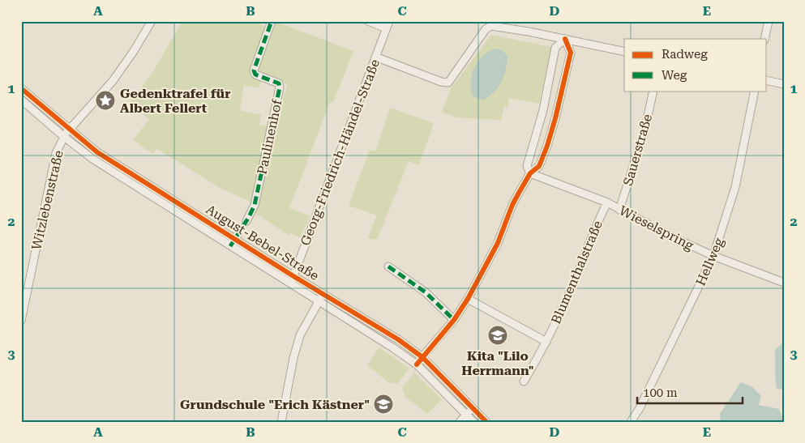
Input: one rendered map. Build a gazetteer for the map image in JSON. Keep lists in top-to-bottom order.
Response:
{
  "streets": {
    "street": [
      "Paulinenhof",
      "Sauerstraße",
      "Georg-Friedrich-Händel-Straße",
      "Witzlebenstraße",
      "Wieselspring",
      "August-Bebel-Straße",
      "Hellweg",
      "Blumenthalstraße"
    ]
  },
  "crossings": [
    ["Sauerstraße", "Wieselspring"],
    ["Georg-Friedrich-Händel-Straße", "August-Bebel-Straße"],
    ["Witzlebenstraße", "August-Bebel-Straße"],
    ["Wieselspring", "Hellweg"],
    ["Wieselspring", "Blumenthalstraße"]
  ],
  "places": {
    "place": ["Gedenktrafel für Albert Fellert"],
    "school or university": ["Kita \"Lilo Herrmann\"", "Grundschule \"Erich Kästner\""]
  },
  "legend": ["Radweg", "Weg"],
  "scale_bar": "100 m",
  "grid": {
    "columns": [
      "A",
      "B",
      "C",
      "D",
      "E"
    ],
    "rows": ["1", "2", "3"]
  }
}
